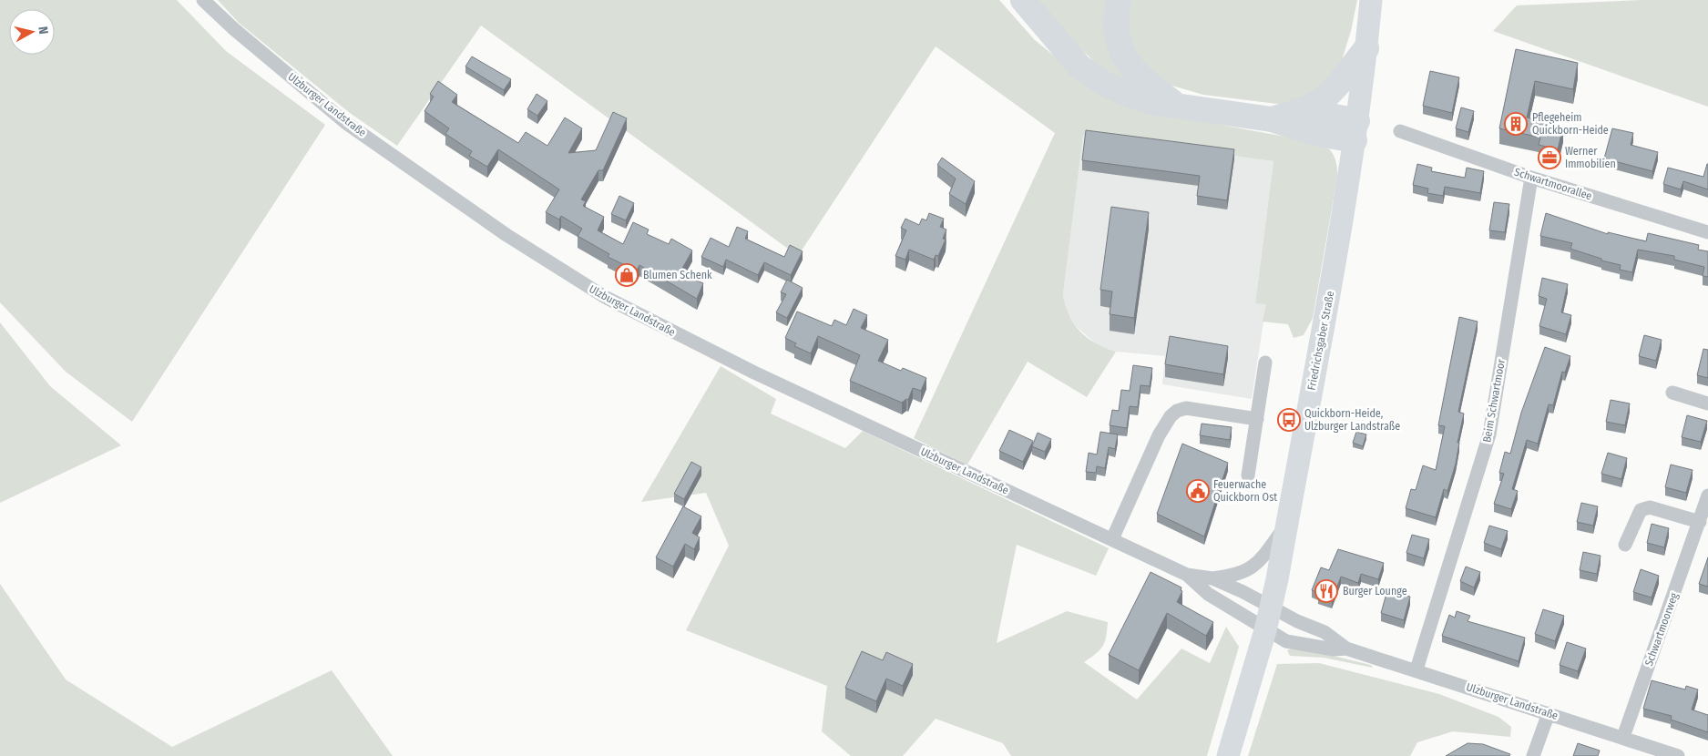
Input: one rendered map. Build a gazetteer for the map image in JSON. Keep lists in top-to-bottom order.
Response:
{
  "streets": {
    "main road": ["Friedrichsgaber Straße"],
    "street": [
      "Ulzburger Landstraße",
      "Schwartmoorallee",
      "Beim Schwartmoor",
      "Schwartmoorweg"
    ]
  },
  "crossings": [
    ["Ulzburger Landstraße", "Friedrichsgaber Straße"],
    ["Ulzburger Landstraße", "Beim Schwartmoor"],
    ["Ulzburger Landstraße", "Schwartmoorweg"],
    ["Schwartmoorallee", "Beim Schwartmoor"]
  ],
  "places": {
    "building": ["Pflegeheim Quickborn-Heide"],
    "office": ["Werner Immobilien"],
    "shop": ["Blumen Schenk"],
    "bus stop": ["Quickborn-Heide, Ulzburger Landstraße"],
    "public building": ["Feuerwache Quickborn Ost"],
    "restaurant": ["Burger Lounge"]
  },
  "north": "right"
}
